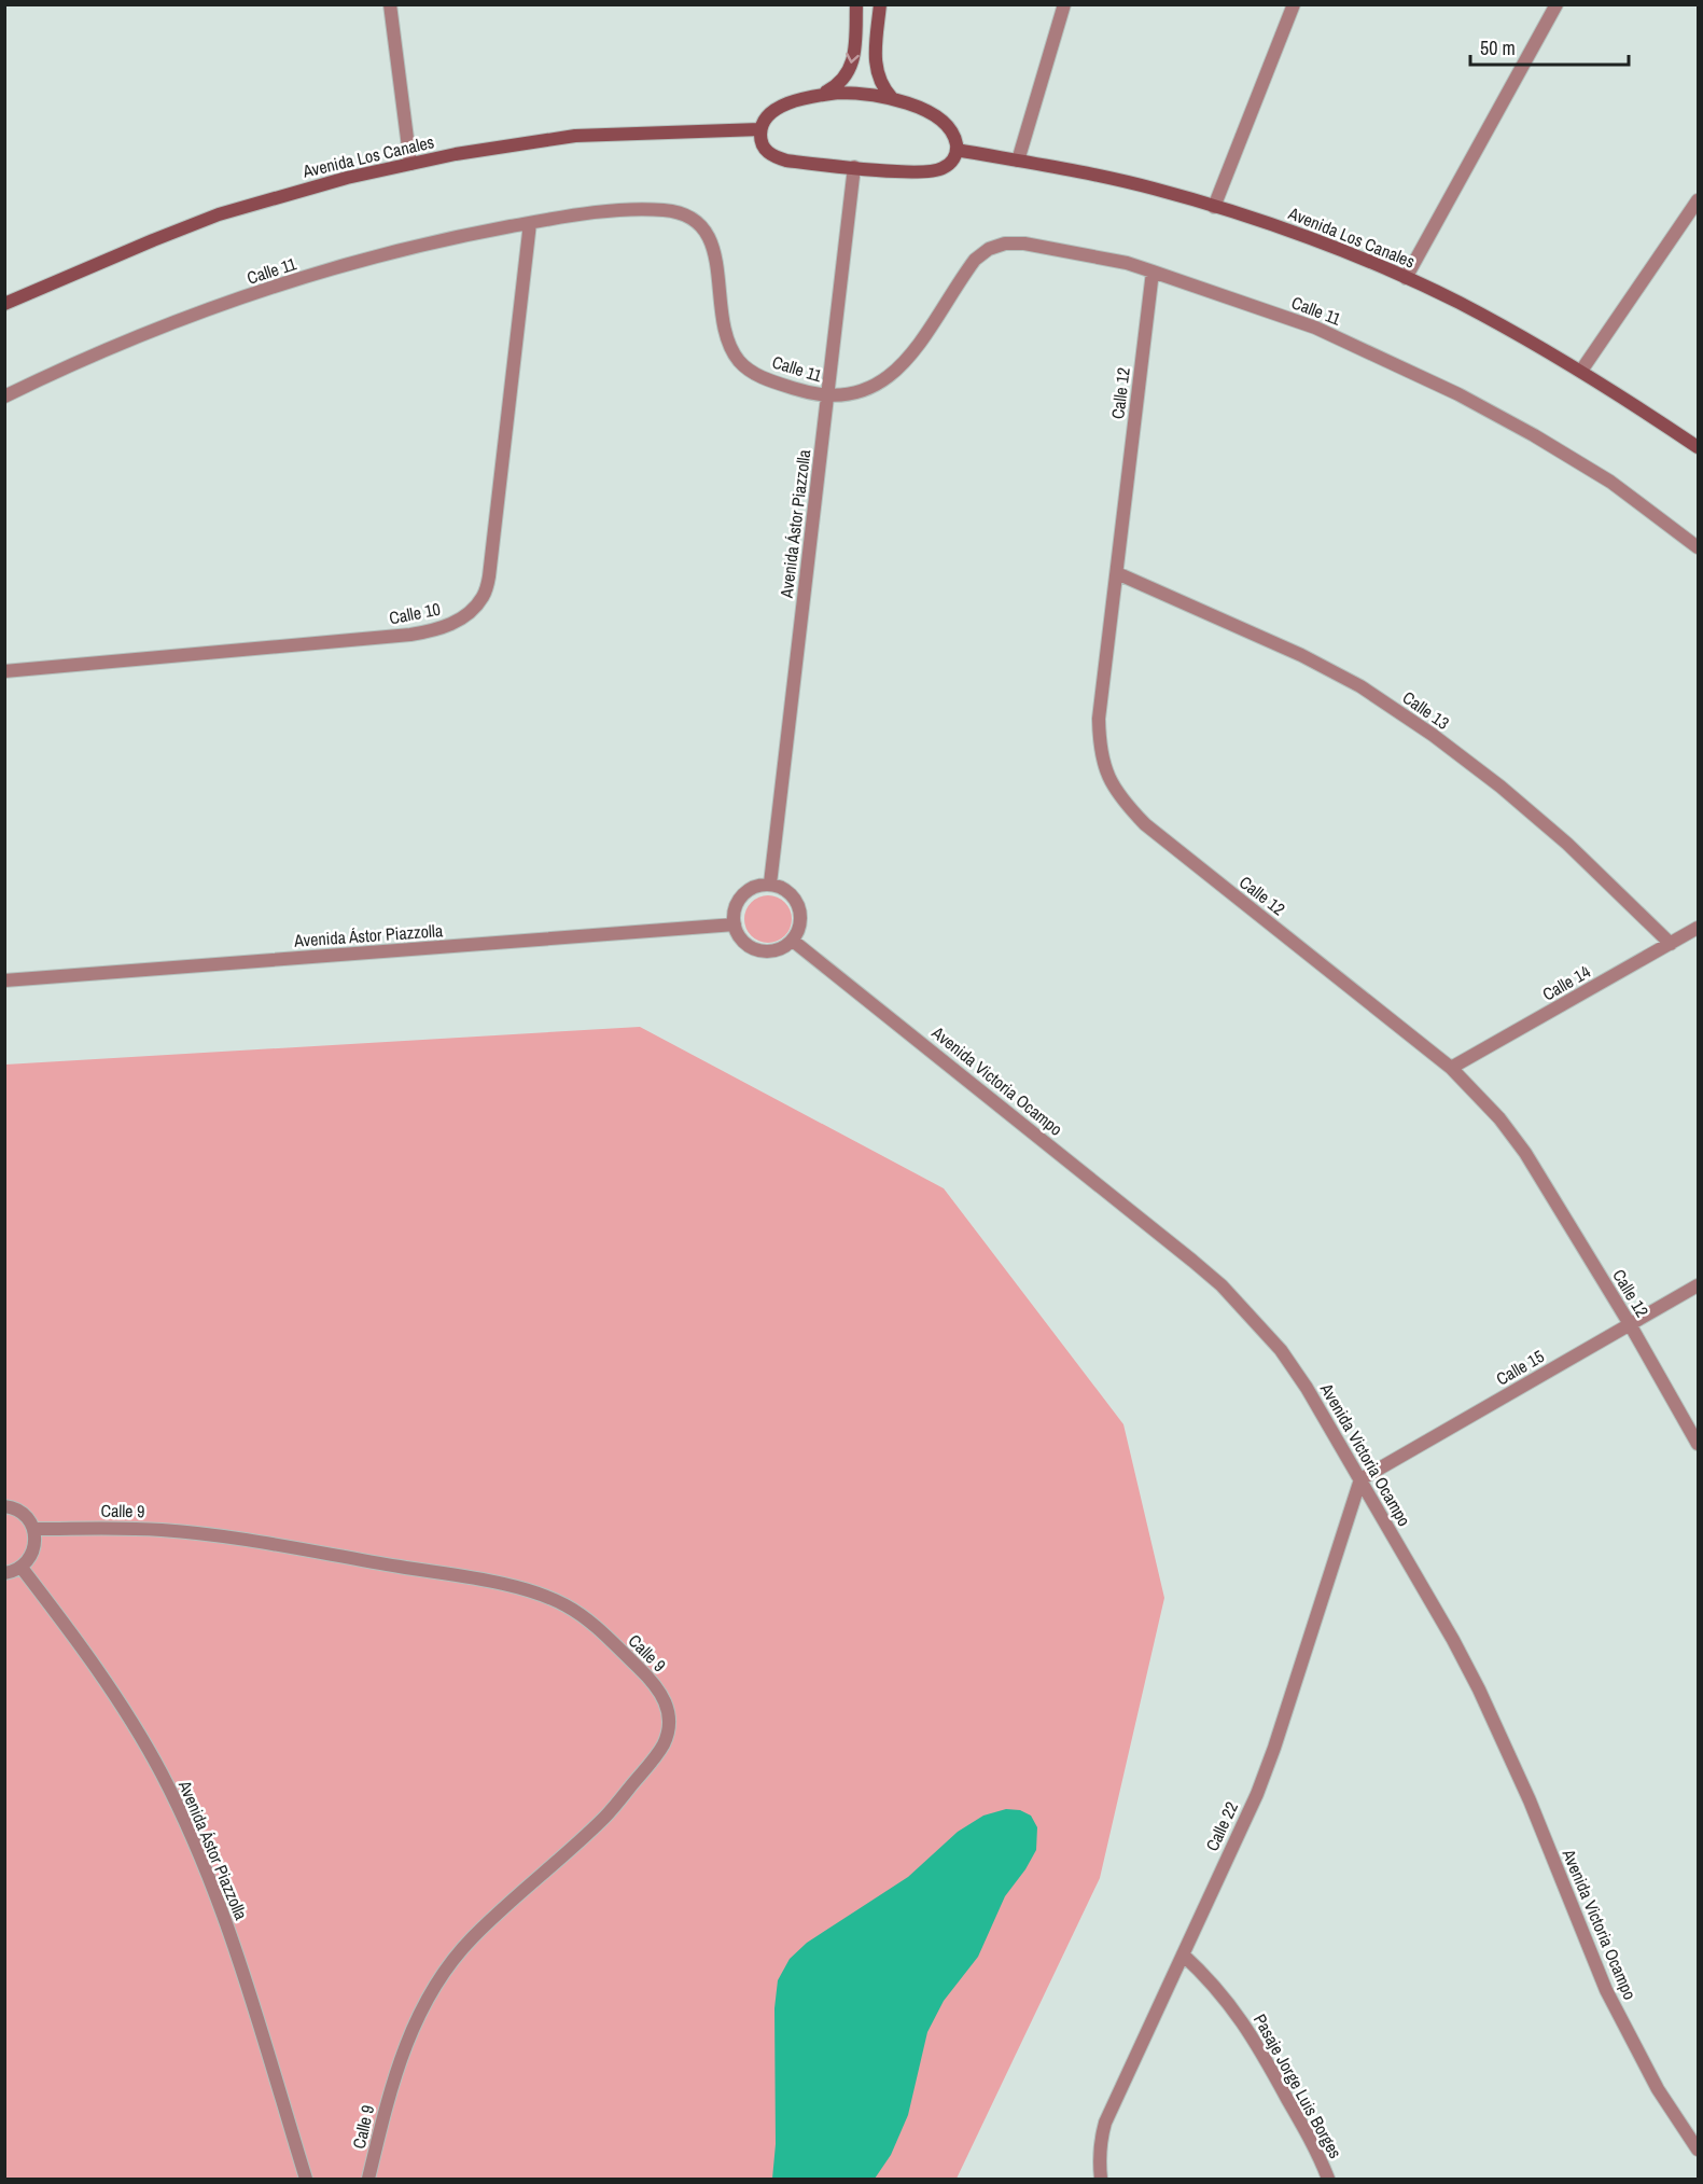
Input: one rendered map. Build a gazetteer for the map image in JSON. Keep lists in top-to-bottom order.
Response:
{
  "streets": {
    "main road": ["Avenida Los Canales"],
    "street": [
      "Calle 11",
      "Calle 12",
      "Avenida Ástor Piazzolla",
      "Calle 10",
      "Calle 13",
      "Calle 14",
      "Avenida Victoria Ocampo",
      "Calle 15",
      "Calle 9",
      "Calle 22",
      "Pasaje Jorge Luis Borges"
    ]
  },
  "crossings": [
    ["Calle 11", "Calle 12"],
    ["Calle 11", "Avenida Ástor Piazzolla"],
    ["Calle 11", "Calle 10"],
    ["Calle 12", "Calle 13"],
    ["Calle 12", "Calle 14"],
    ["Calle 12", "Calle 15"],
    ["Avenida Ástor Piazzolla", "Avenida Victoria Ocampo"],
    ["Calle 13", "Calle 14"],
    ["Avenida Victoria Ocampo", "Calle 15"],
    ["Avenida Victoria Ocampo", "Calle 22"],
    ["Calle 15", "Calle 22"],
    ["Calle 22", "Pasaje Jorge Luis Borges"]
  ],
  "scale_bar": "50 m"
}
